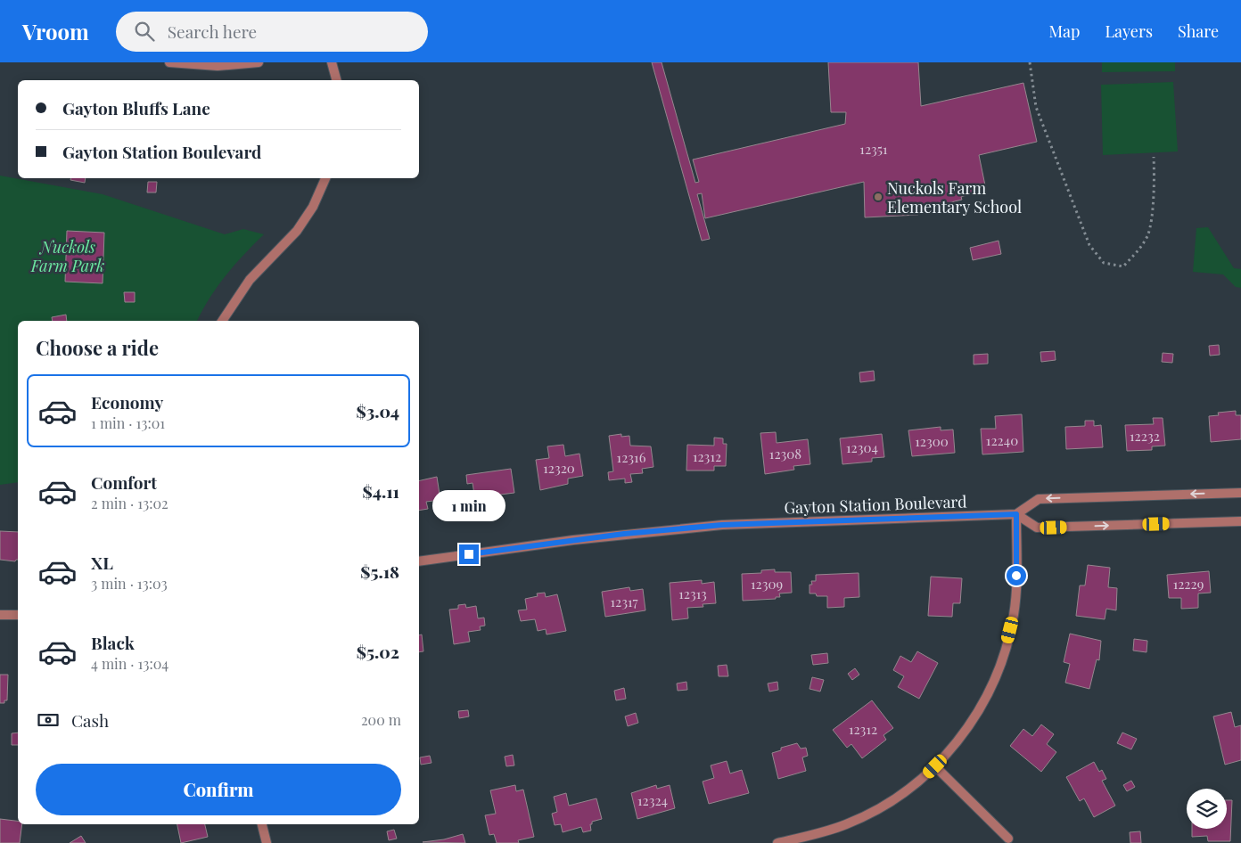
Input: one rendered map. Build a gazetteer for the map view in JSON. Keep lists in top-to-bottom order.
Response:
{
  "streets": {
    "street": ["Gayton Station Boulevard"]
  },
  "parks": ["Nuckols Farm Park"],
  "places": ["Nuckols Farm Elementary School"],
  "house_numbers": [
    "12351",
    "12232",
    "12240",
    "12300",
    "12304",
    "12308",
    "12312",
    "12316",
    "12320",
    "12309",
    "12229",
    "12313",
    "12317",
    "12312",
    "12324"
  ],
  "page": {
    "header": "Vroom",
    "search": "Search here",
    "nav": ["Map", "Layers", "Share"],
    "banner": ["Gayton Bluffs Lane", "Gayton Station Boulevard"],
    "heading": "Choose a ride",
    "list": [
      {
        "name": "Economy",
        "note": "1 min · 13:01",
        "value": "$3.04"
      },
      {
        "name": "Comfort",
        "note": "2 min · 13:02",
        "value": "$4.11"
      },
      {
        "name": "XL",
        "note": "3 min · 13:03",
        "value": "$5.18"
      },
      {
        "name": "Black",
        "note": "4 min · 13:04",
        "value": "$5.02"
      }
    ],
    "bubble": "1 min",
    "pay": ["Cash", "200 m"],
    "buttons": "Confirm"
  }
}
